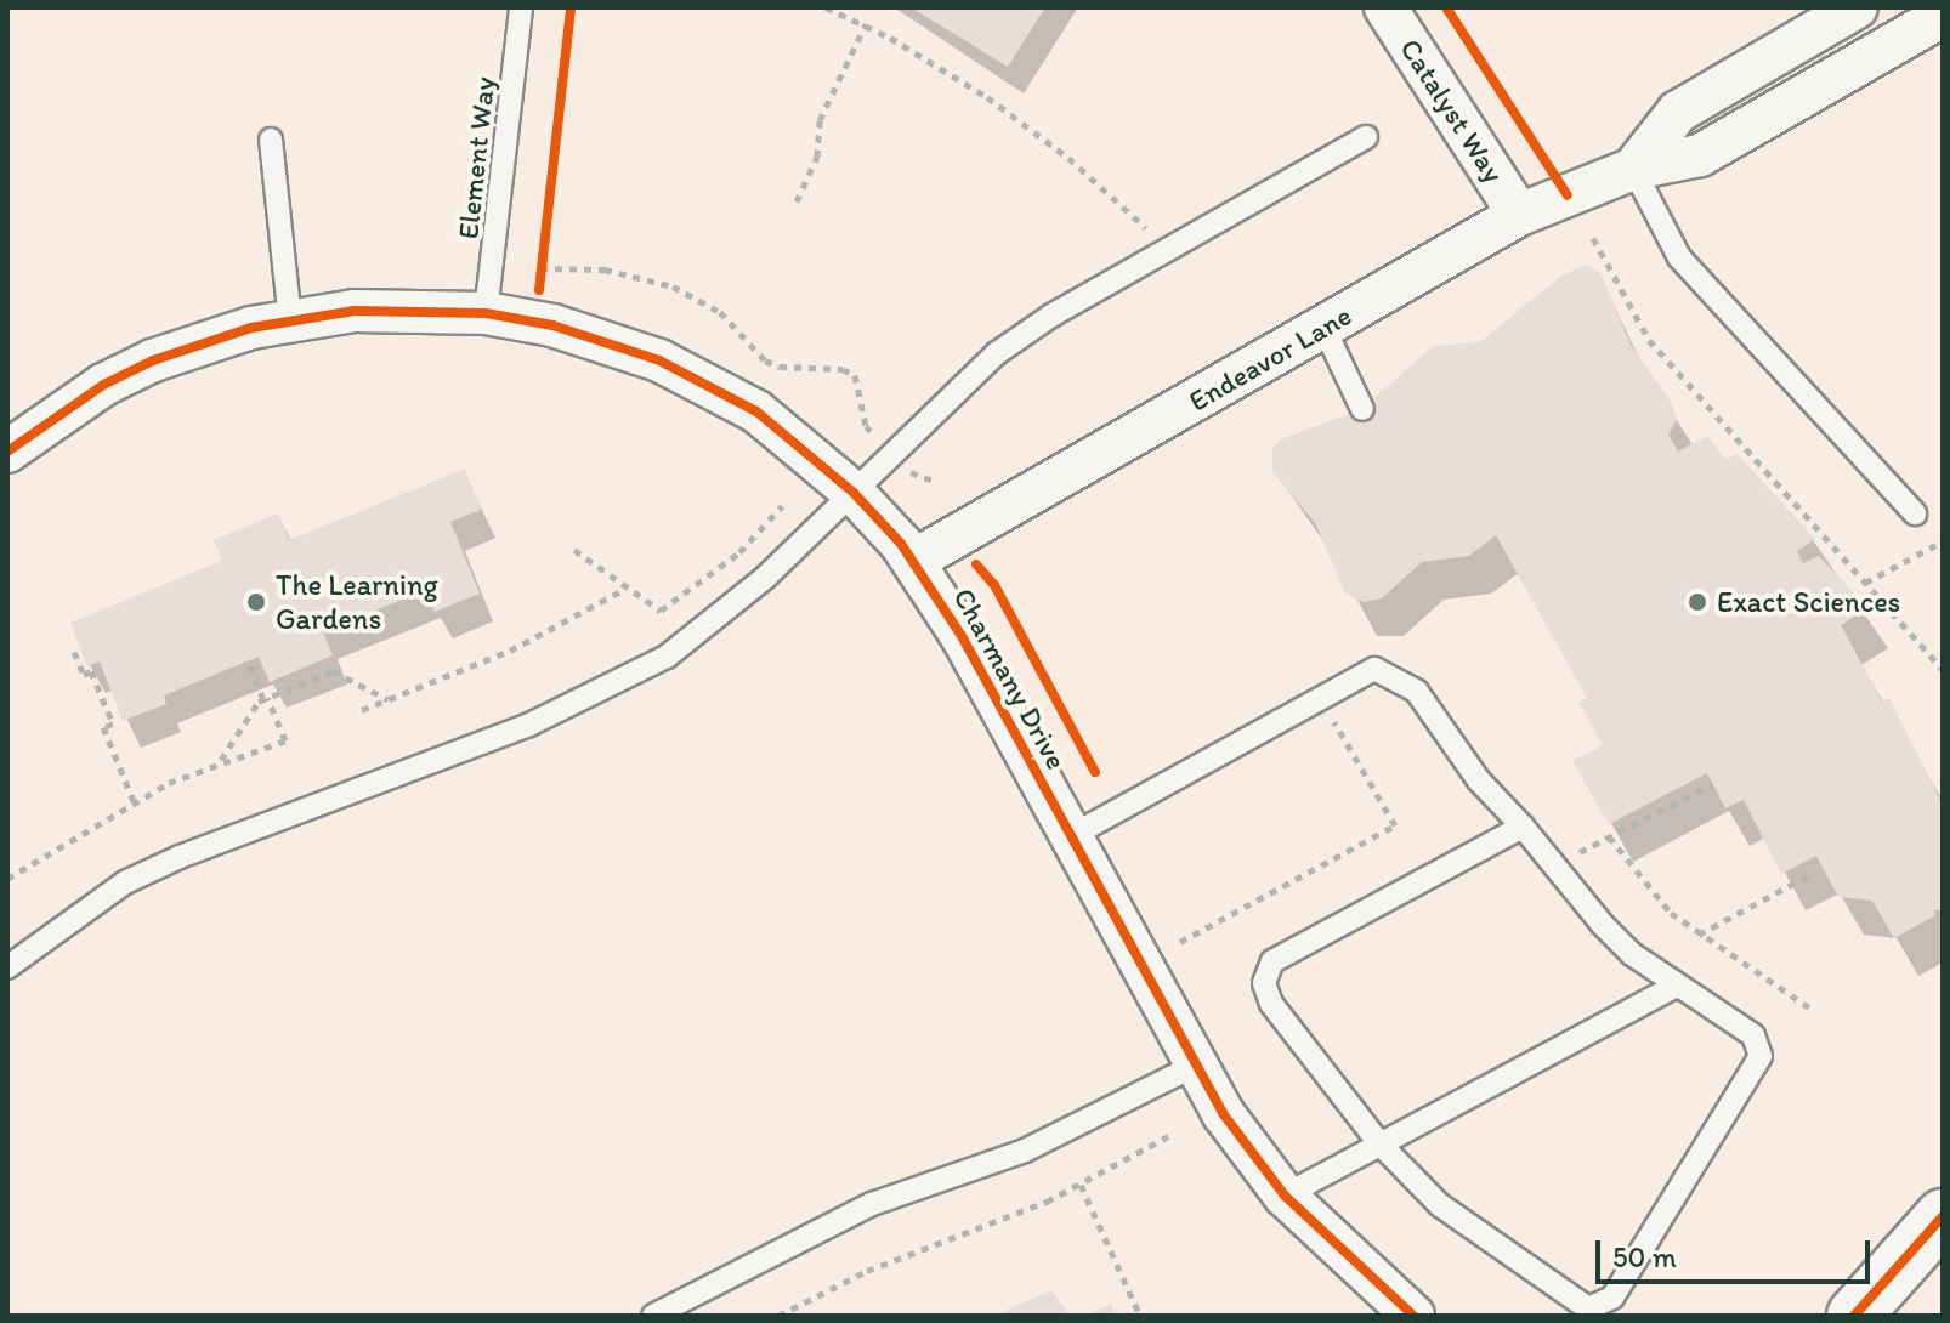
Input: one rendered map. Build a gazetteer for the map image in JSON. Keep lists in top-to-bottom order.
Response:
{
  "streets": {
    "street": ["Catalyst Way", "Endeavor Lane", "Charmany Drive"],
    "lane": ["Element Way"]
  },
  "crossings": [
    ["Catalyst Way", "Endeavor Lane"],
    ["Element Way", "Charmany Drive"],
    ["Endeavor Lane", "Charmany Drive"]
  ],
  "places": ["The Learning Gardens", "Exact Sciences"],
  "scale_bar": "50 m"
}
